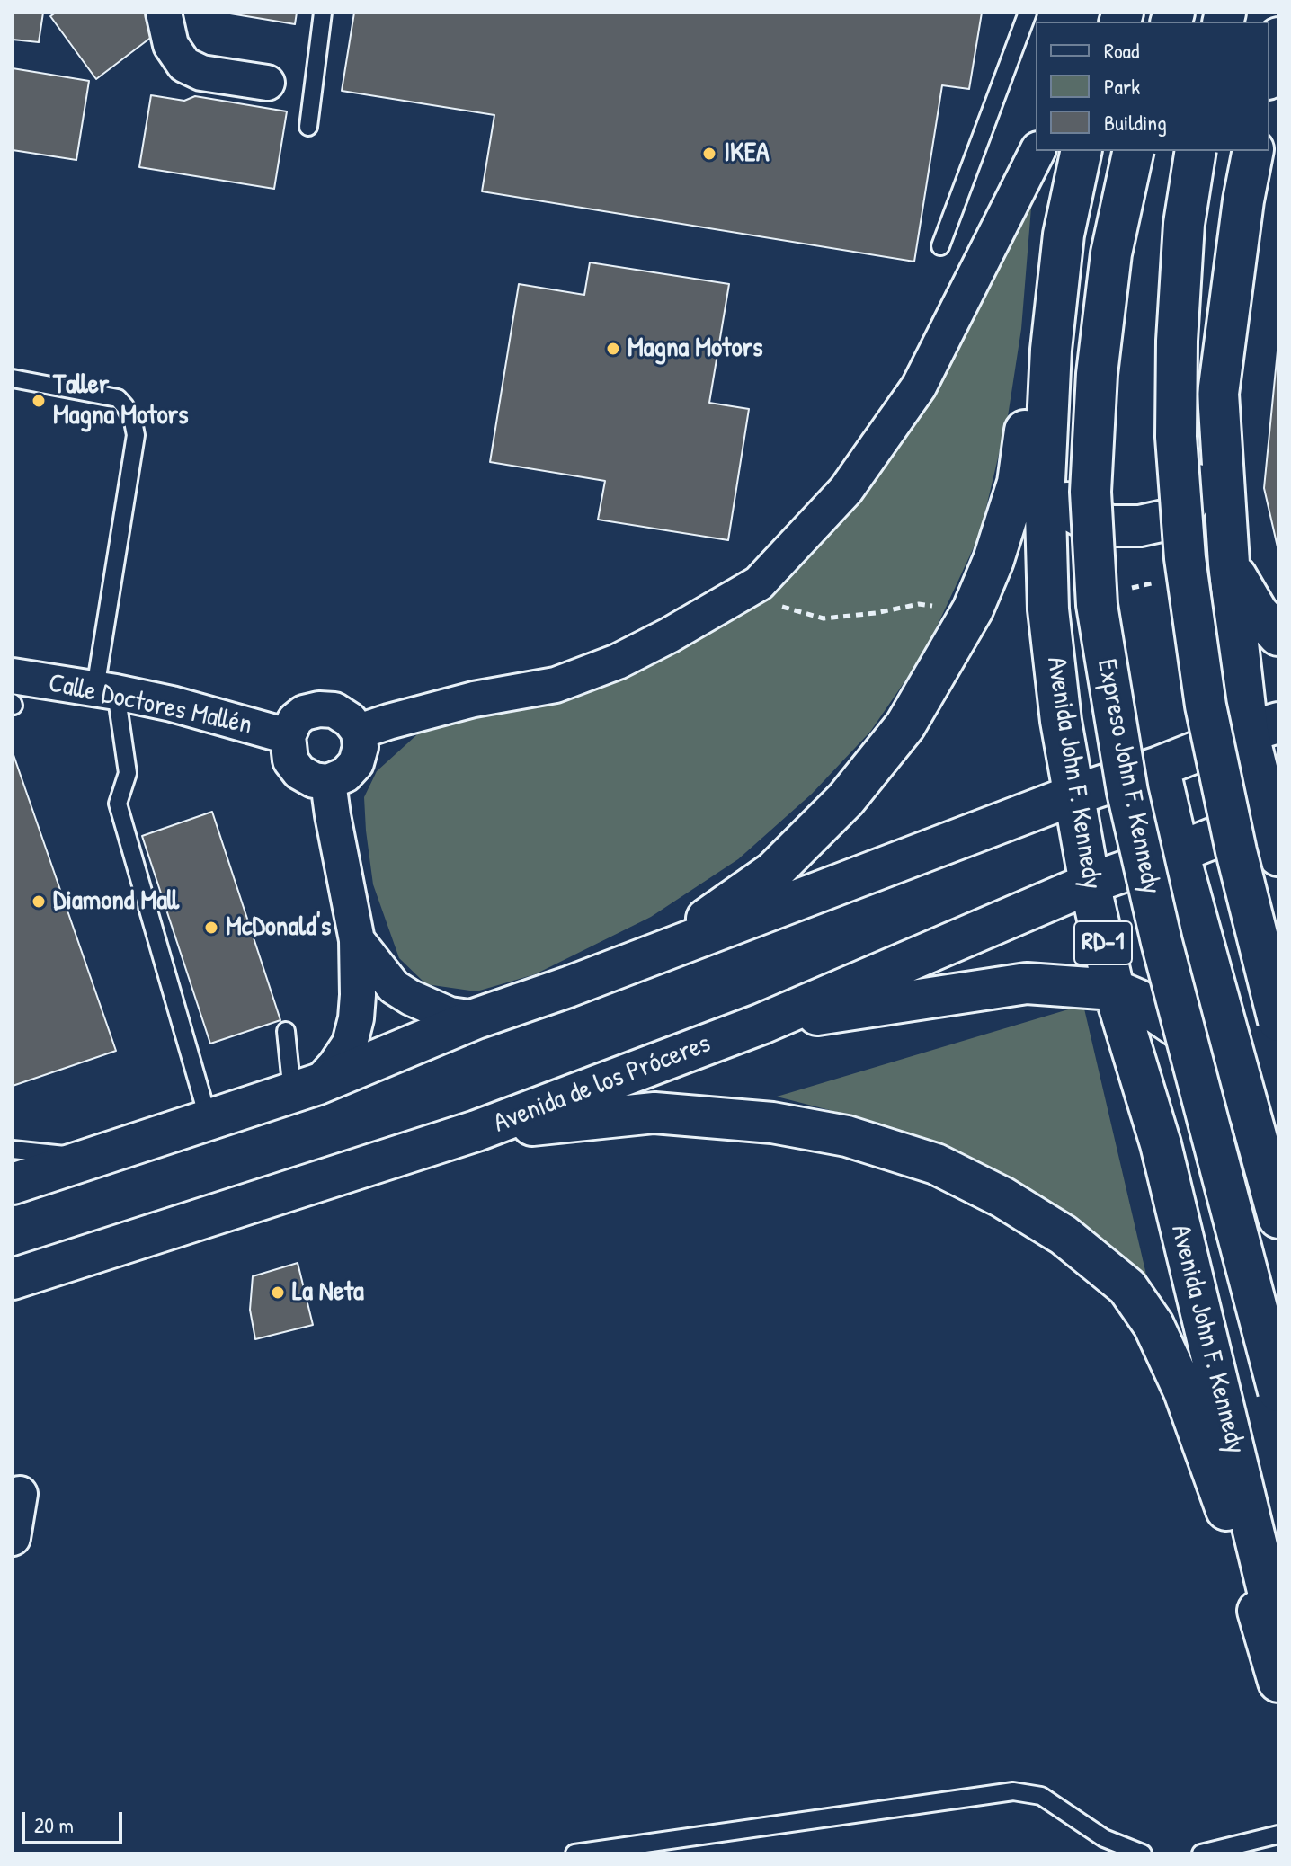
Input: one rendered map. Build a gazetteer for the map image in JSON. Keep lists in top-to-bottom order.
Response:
{
  "streets": {
    "main road": [
      "Avenida John F. Kennedy",
      "Expreso John F. Kennedy",
      "RD-1",
      "Avenida de los Próceres"
    ],
    "street": ["Calle Doctores Mallén"]
  },
  "crossings": [
    ["Avenida John F. Kennedy", "Avenida de los Próceres"]
  ],
  "places": [
    "IKEA",
    "Magna Motors",
    "Taller Magna Motors",
    "Diamond Mall",
    "McDonald's",
    "La Neta"
  ],
  "legend": ["Road", "Park", "Building"],
  "scale_bar": "20 m"
}
